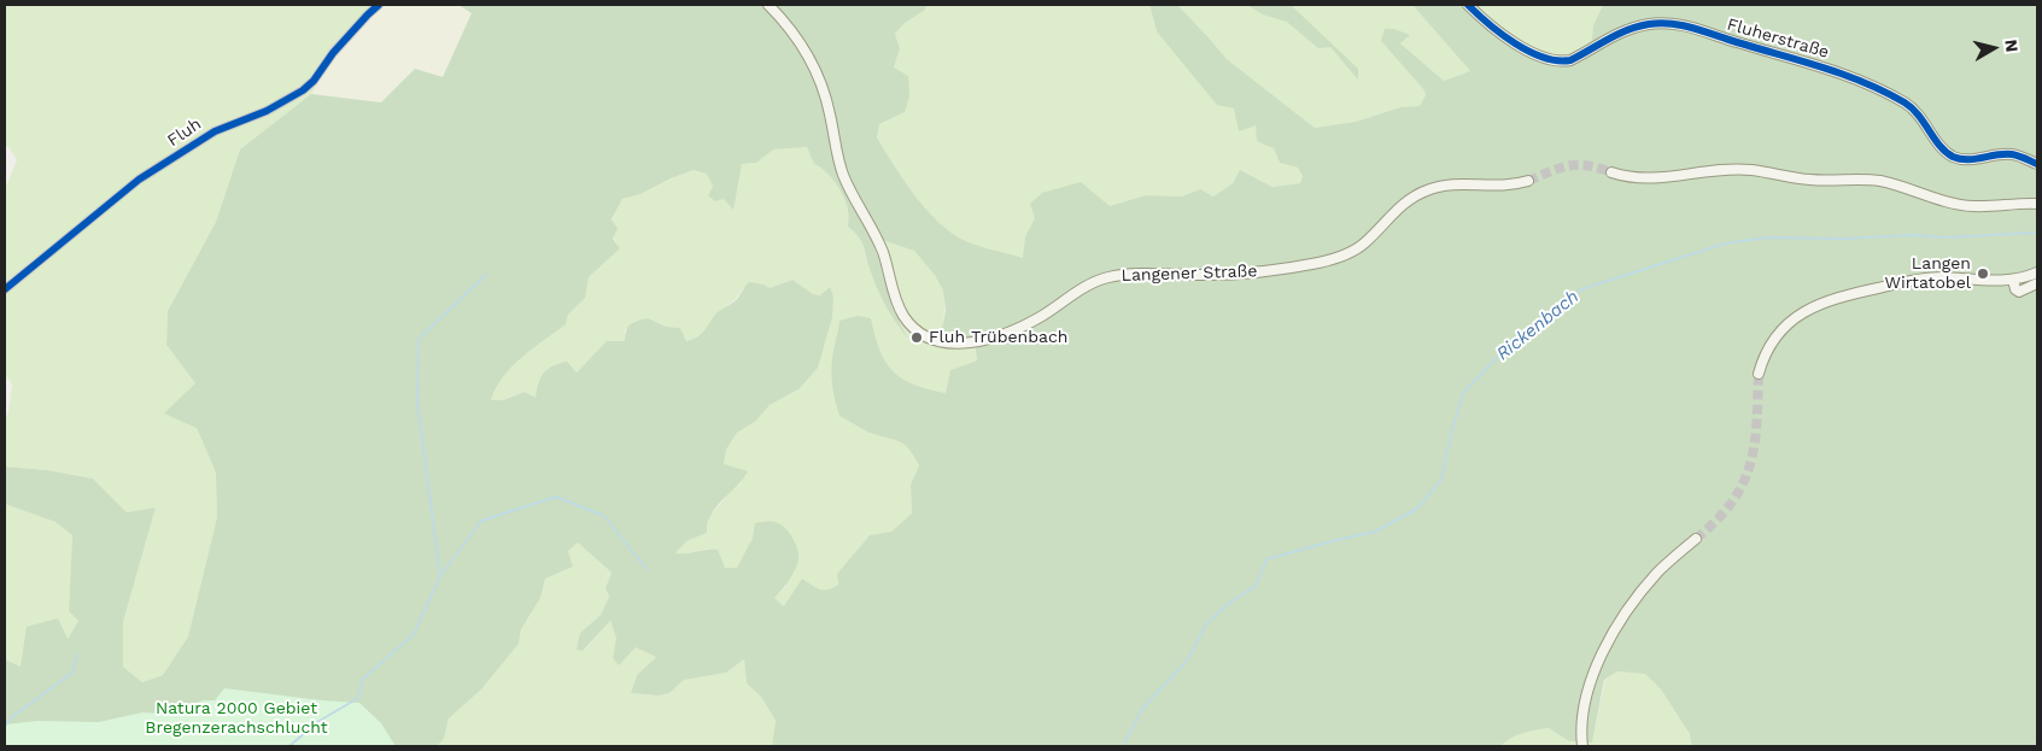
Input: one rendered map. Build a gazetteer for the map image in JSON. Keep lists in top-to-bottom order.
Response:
{
  "streets": {
    "main road": ["Fluherstraße", "Langener Straße"],
    "street": ["Fluh"]
  },
  "water": ["Rickenbach"],
  "parks": ["Natura 2000 Gebiet Bregenzerachschlucht"],
  "places": ["Langen Wirtatobel", "Fluh Trübenbach"],
  "north": "right"
}
